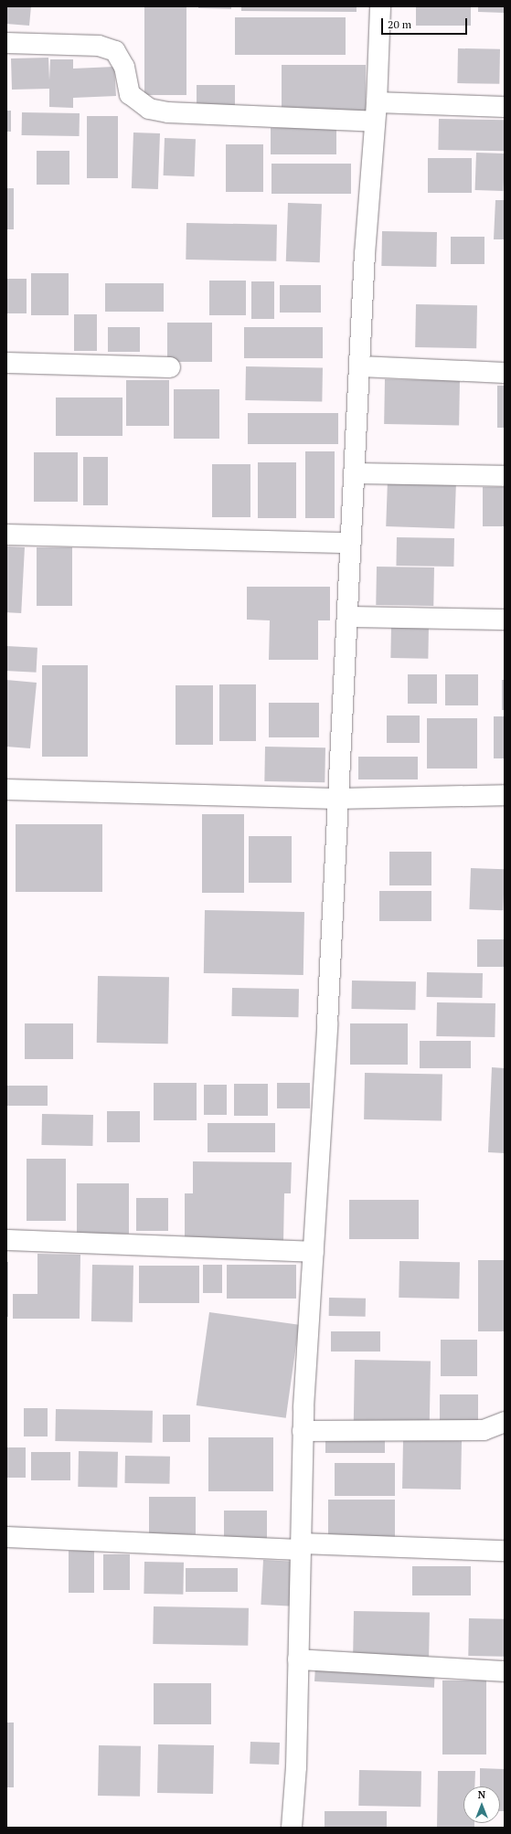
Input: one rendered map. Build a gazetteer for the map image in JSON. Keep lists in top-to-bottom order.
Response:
{
  "scale_bar": "20 m",
  "north": "top"
}
